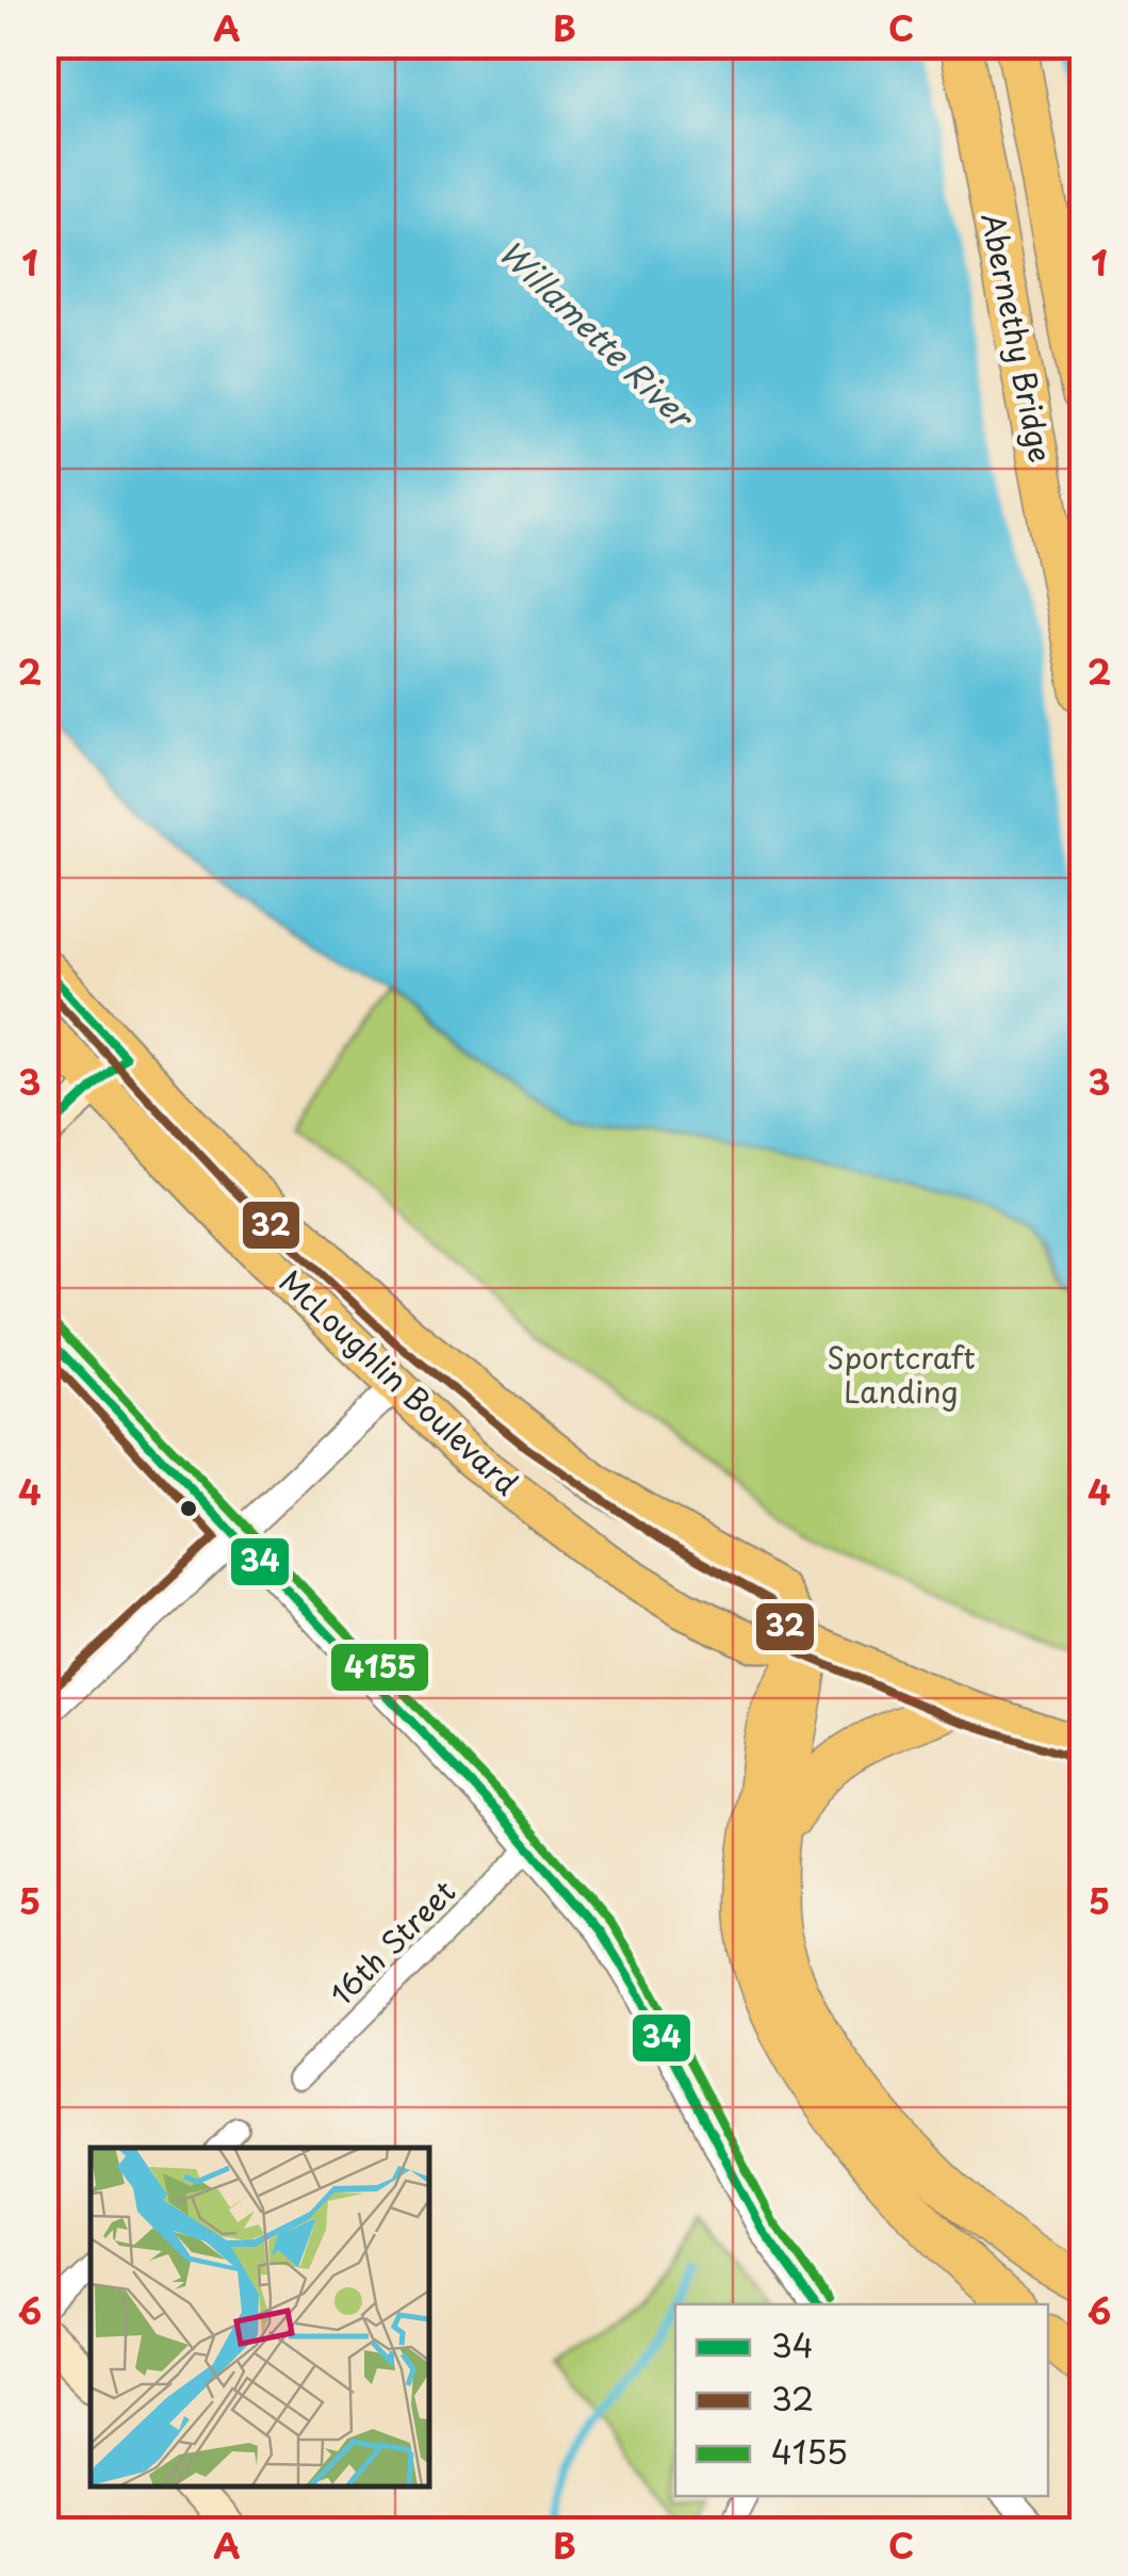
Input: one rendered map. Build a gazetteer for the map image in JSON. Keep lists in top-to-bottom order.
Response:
{
  "streets": {
    "highway": ["Abernethy Bridge", "McLoughlin Boulevard"],
    "street": ["16th Street"]
  },
  "water": ["Willamette River"],
  "parks": ["Sportcraft Landing"],
  "lines": ["transit line 34", "transit line 32", "transit line 4155"],
  "legend": ["34", "32", "4155"],
  "grid": {
    "columns": ["A", "B", "C"],
    "rows": [
      "1",
      "2",
      "3",
      "4",
      "5",
      "6"
    ]
  }
}
